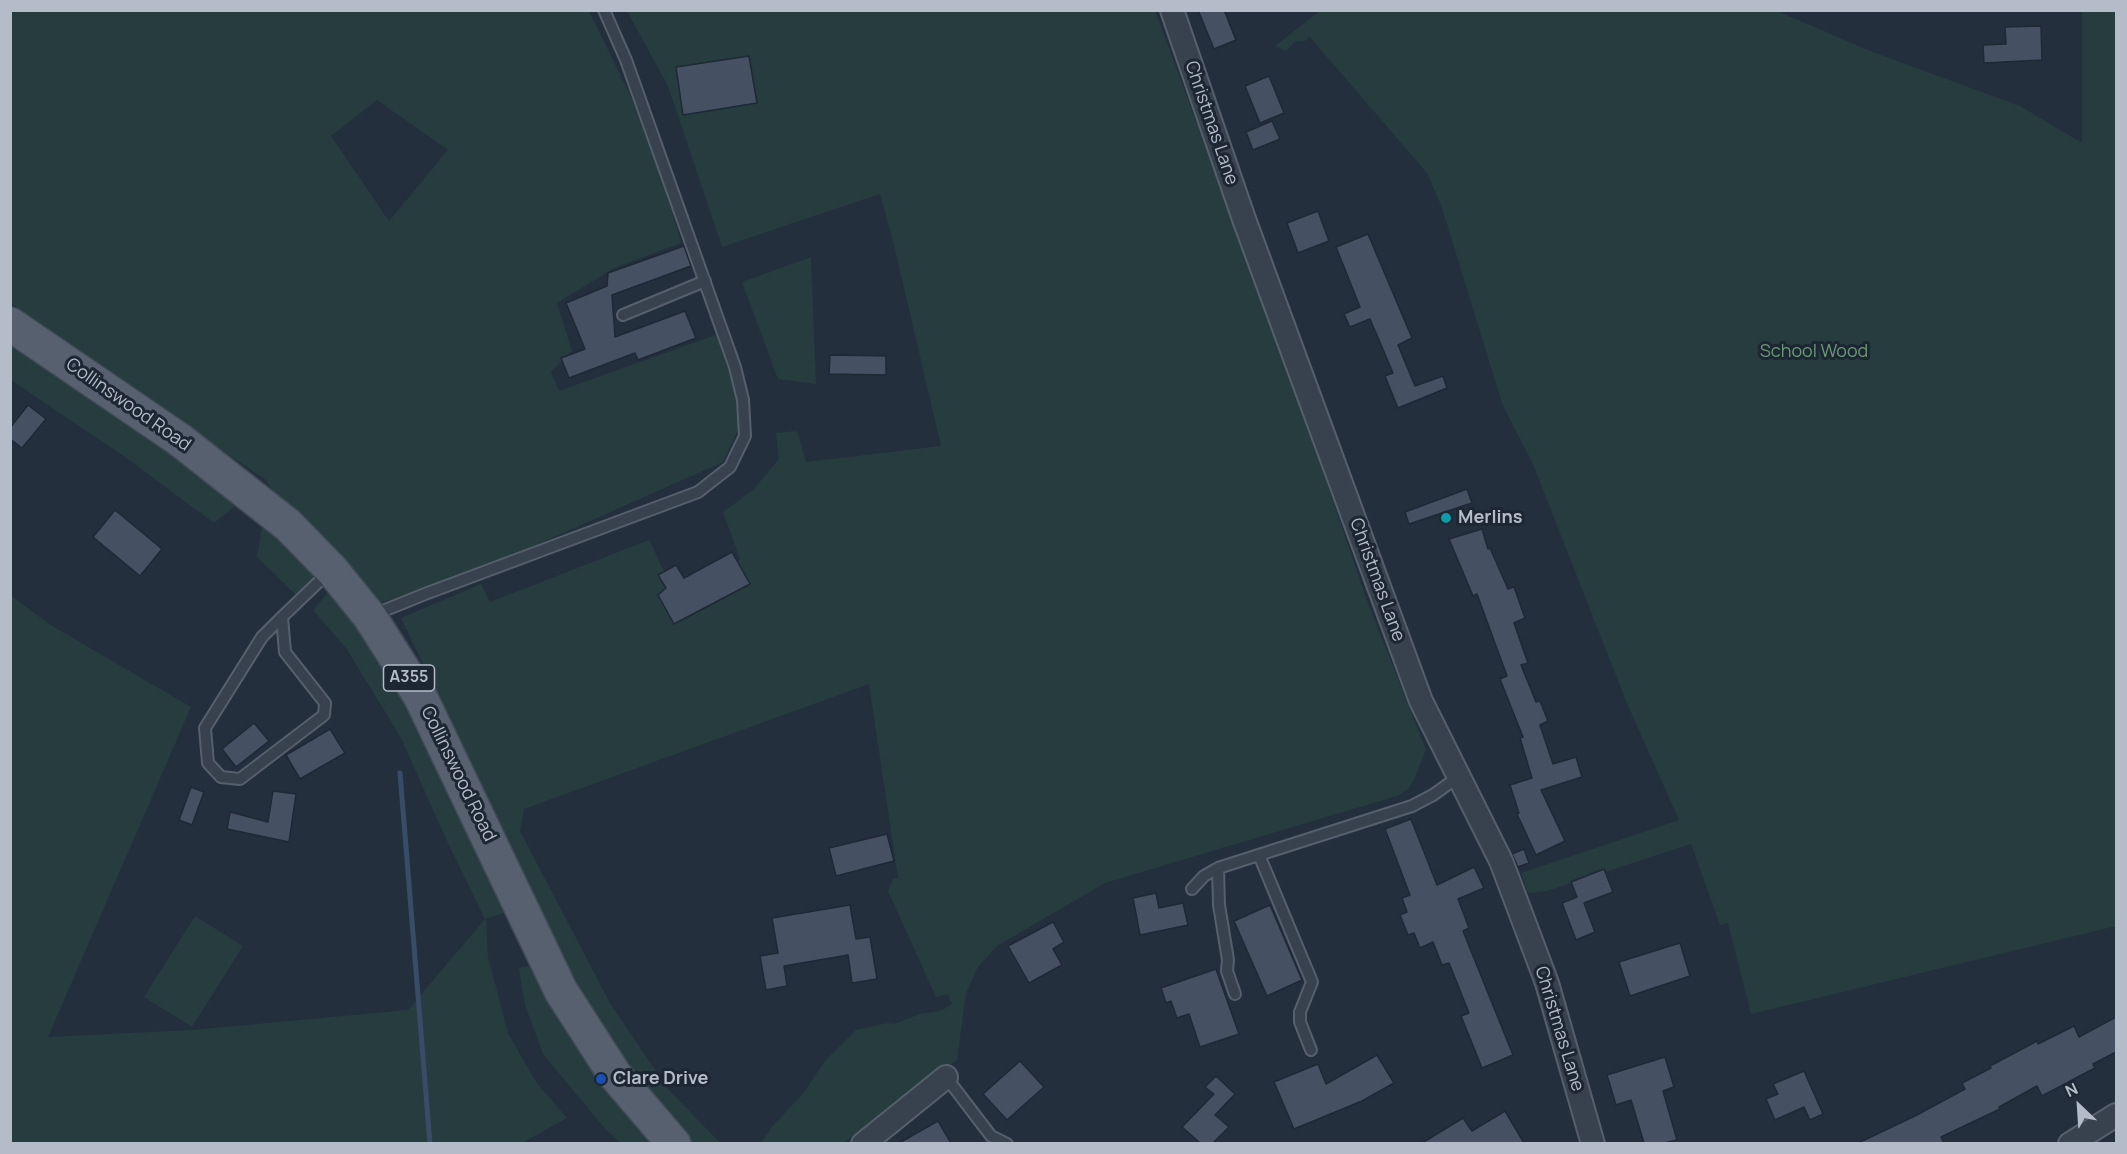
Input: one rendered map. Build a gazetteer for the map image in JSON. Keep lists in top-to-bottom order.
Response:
{
  "streets": {
    "main road": ["Collinswood Road", "A355"],
    "street": ["Christmas Lane"]
  },
  "parks": ["School Wood"],
  "places": ["Merlins", "Clare Drive"],
  "north": "top left"
}
